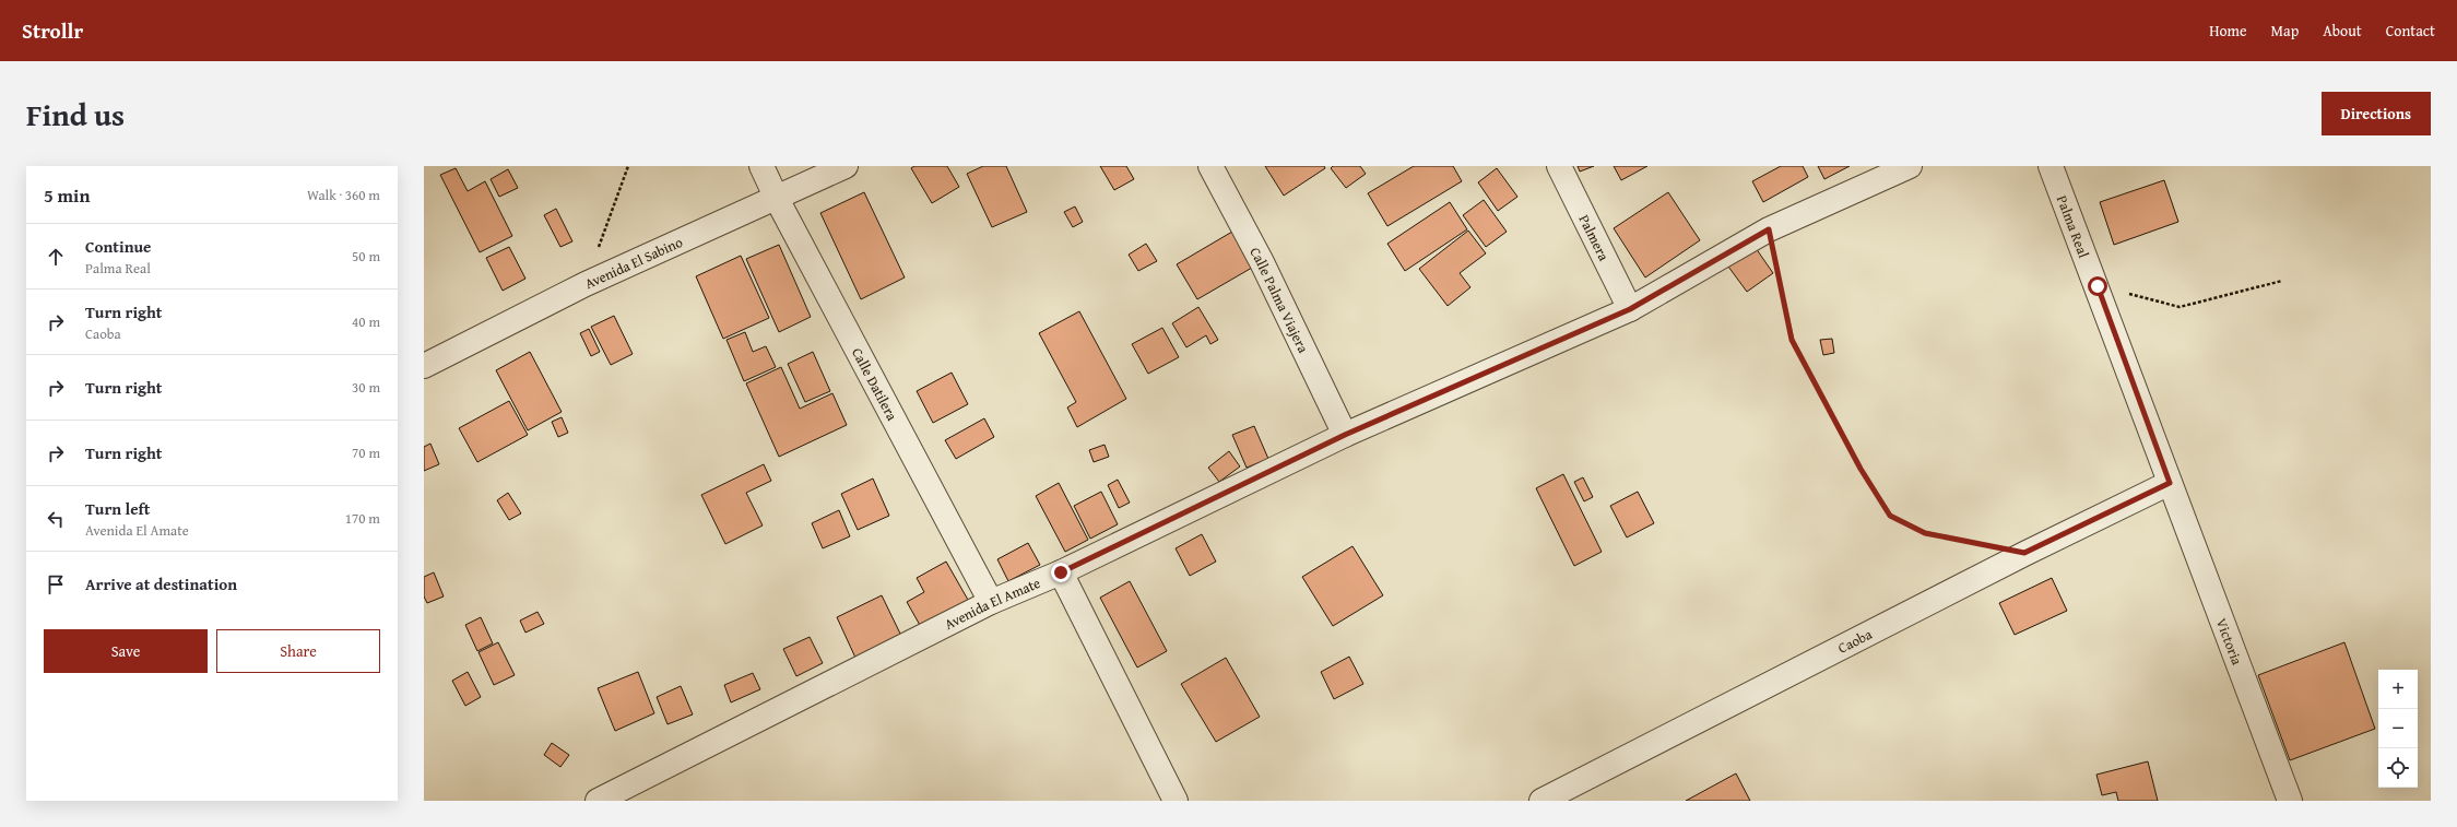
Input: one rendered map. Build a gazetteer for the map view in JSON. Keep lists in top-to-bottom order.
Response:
{
  "streets": {
    "street": [
      "Palma Real",
      "Palmera",
      "Avenida El Sabino",
      "Calle Palma Viajera",
      "Calle Datilera",
      "Avenida El Amate",
      "Caoba",
      "Victoria"
    ]
  },
  "crossings": [
    ["Palma Real", "Caoba"],
    ["Palma Real", "Victoria"],
    ["Palmera", "Avenida El Amate"],
    ["Avenida El Sabino", "Calle Datilera"],
    ["Calle Palma Viajera", "Avenida El Amate"],
    ["Calle Datilera", "Avenida El Amate"],
    ["Caoba", "Victoria"]
  ],
  "page": {
    "header": "Strollr",
    "nav": [
      "Home",
      "Map",
      "About",
      "Contact"
    ],
    "title": "Find us",
    "buttons": [
      "Directions",
      ["Save", "Share"]
    ],
    "heading": ["5 min", "Walk · 360 m"],
    "list": [
      ["Continue", "Palma Real", "50 m"],
      ["Turn right", "Caoba", "40 m"],
      ["Turn right", "30 m"],
      ["Turn right", "70 m"],
      ["Turn left", "Avenida El Amate", "170 m"],
      "Arrive at destination"
    ],
    "map_buttons": ["+", "−"]
  }
}
